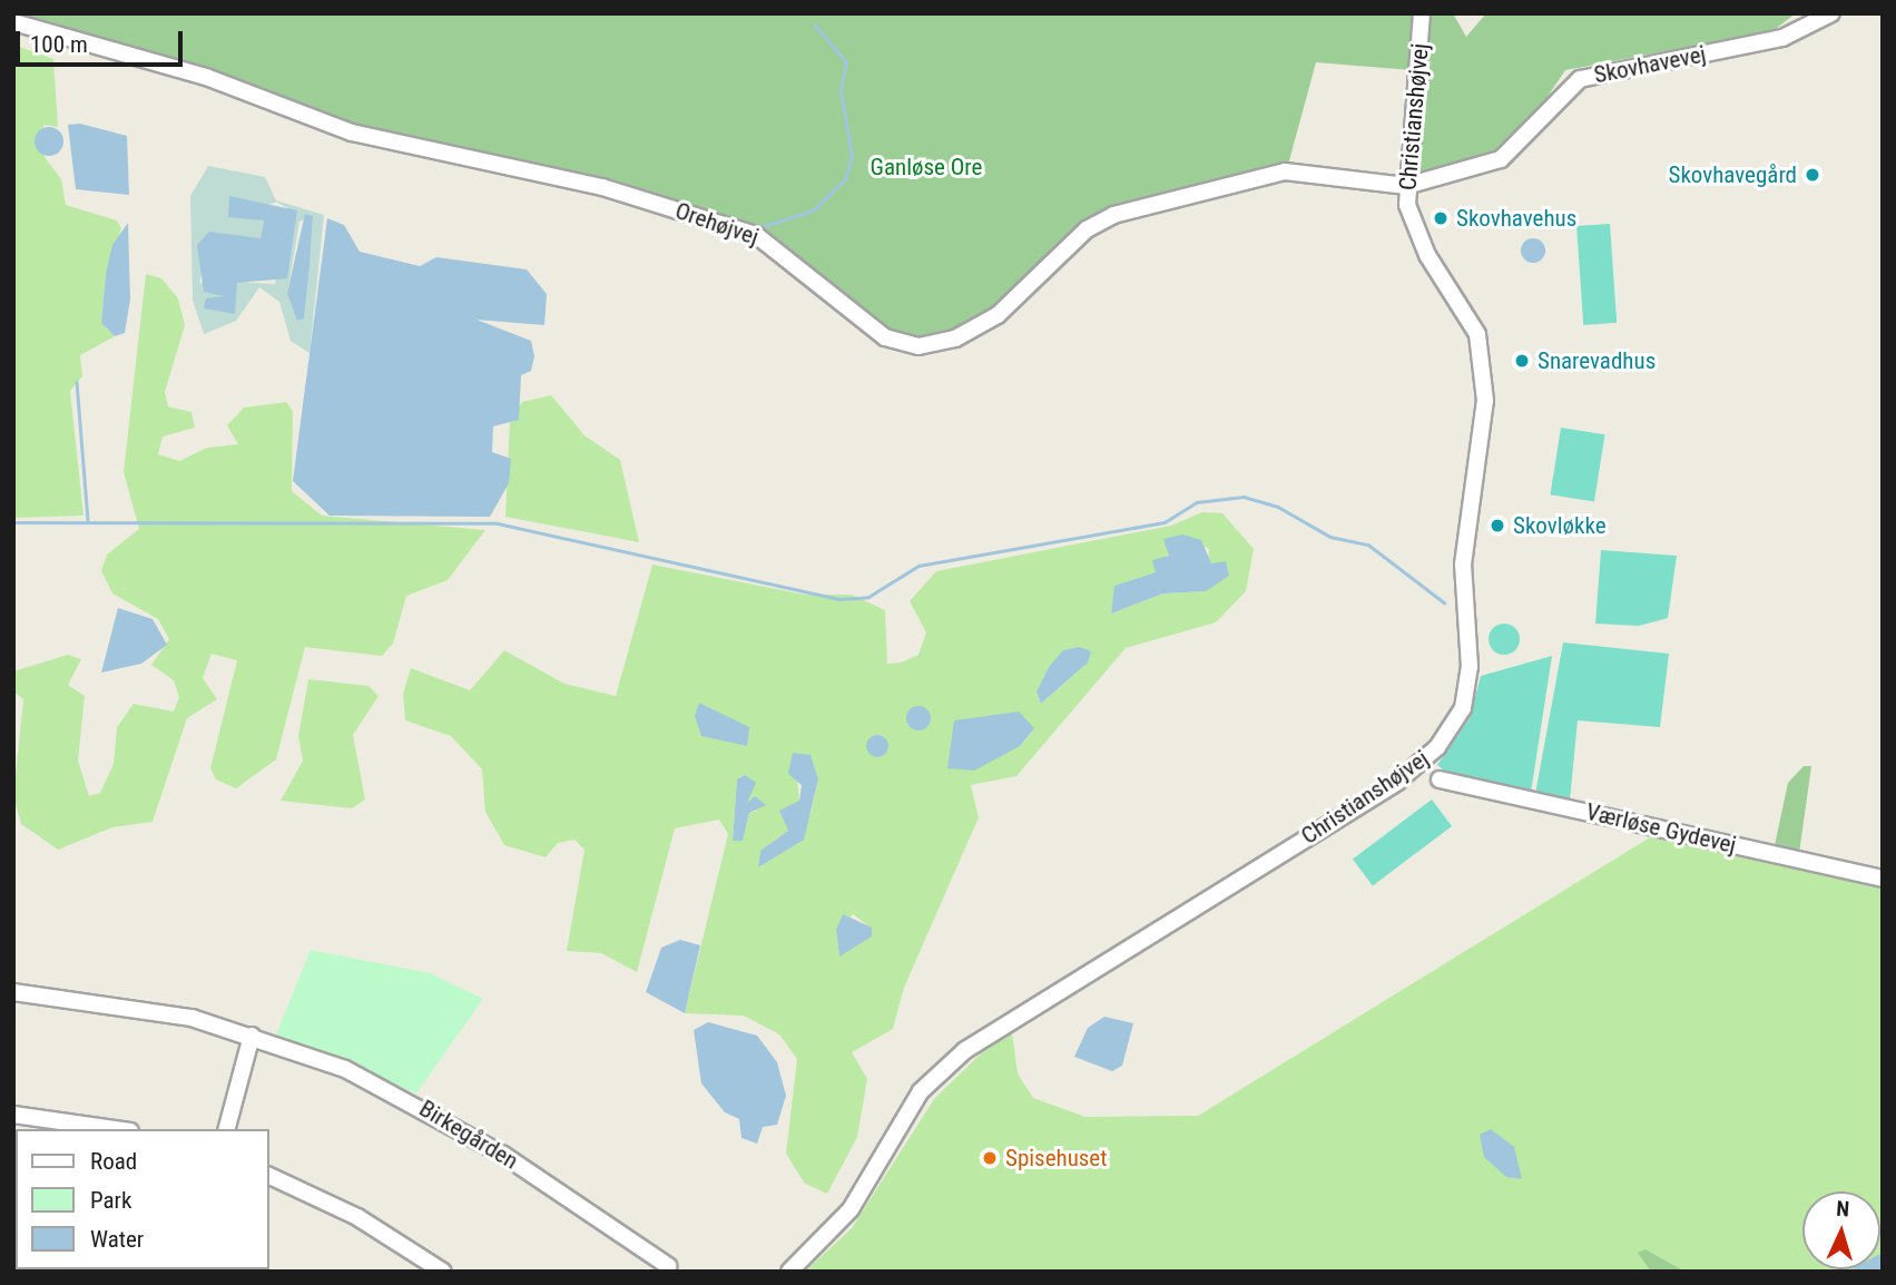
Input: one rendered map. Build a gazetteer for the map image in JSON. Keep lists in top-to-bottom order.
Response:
{
  "streets": {
    "street": [
      "Skovhavevej",
      "Christianshøjvej",
      "Orehøjvej",
      "Værløse Gydevej",
      "Birkegården"
    ]
  },
  "crossings": [
    ["Skovhavevej", "Christianshøjvej"],
    ["Skovhavevej", "Orehøjvej"],
    ["Christianshøjvej", "Orehøjvej"]
  ],
  "parks": ["Ganløse Ore"],
  "places": [
    "Skovhavegård",
    "Skovhavehus",
    "Snarevadhus",
    "Skovløkke",
    "Spisehuset"
  ],
  "legend": ["Road", "Park", "Water"],
  "scale_bar": "100 m",
  "north": "top"
}
